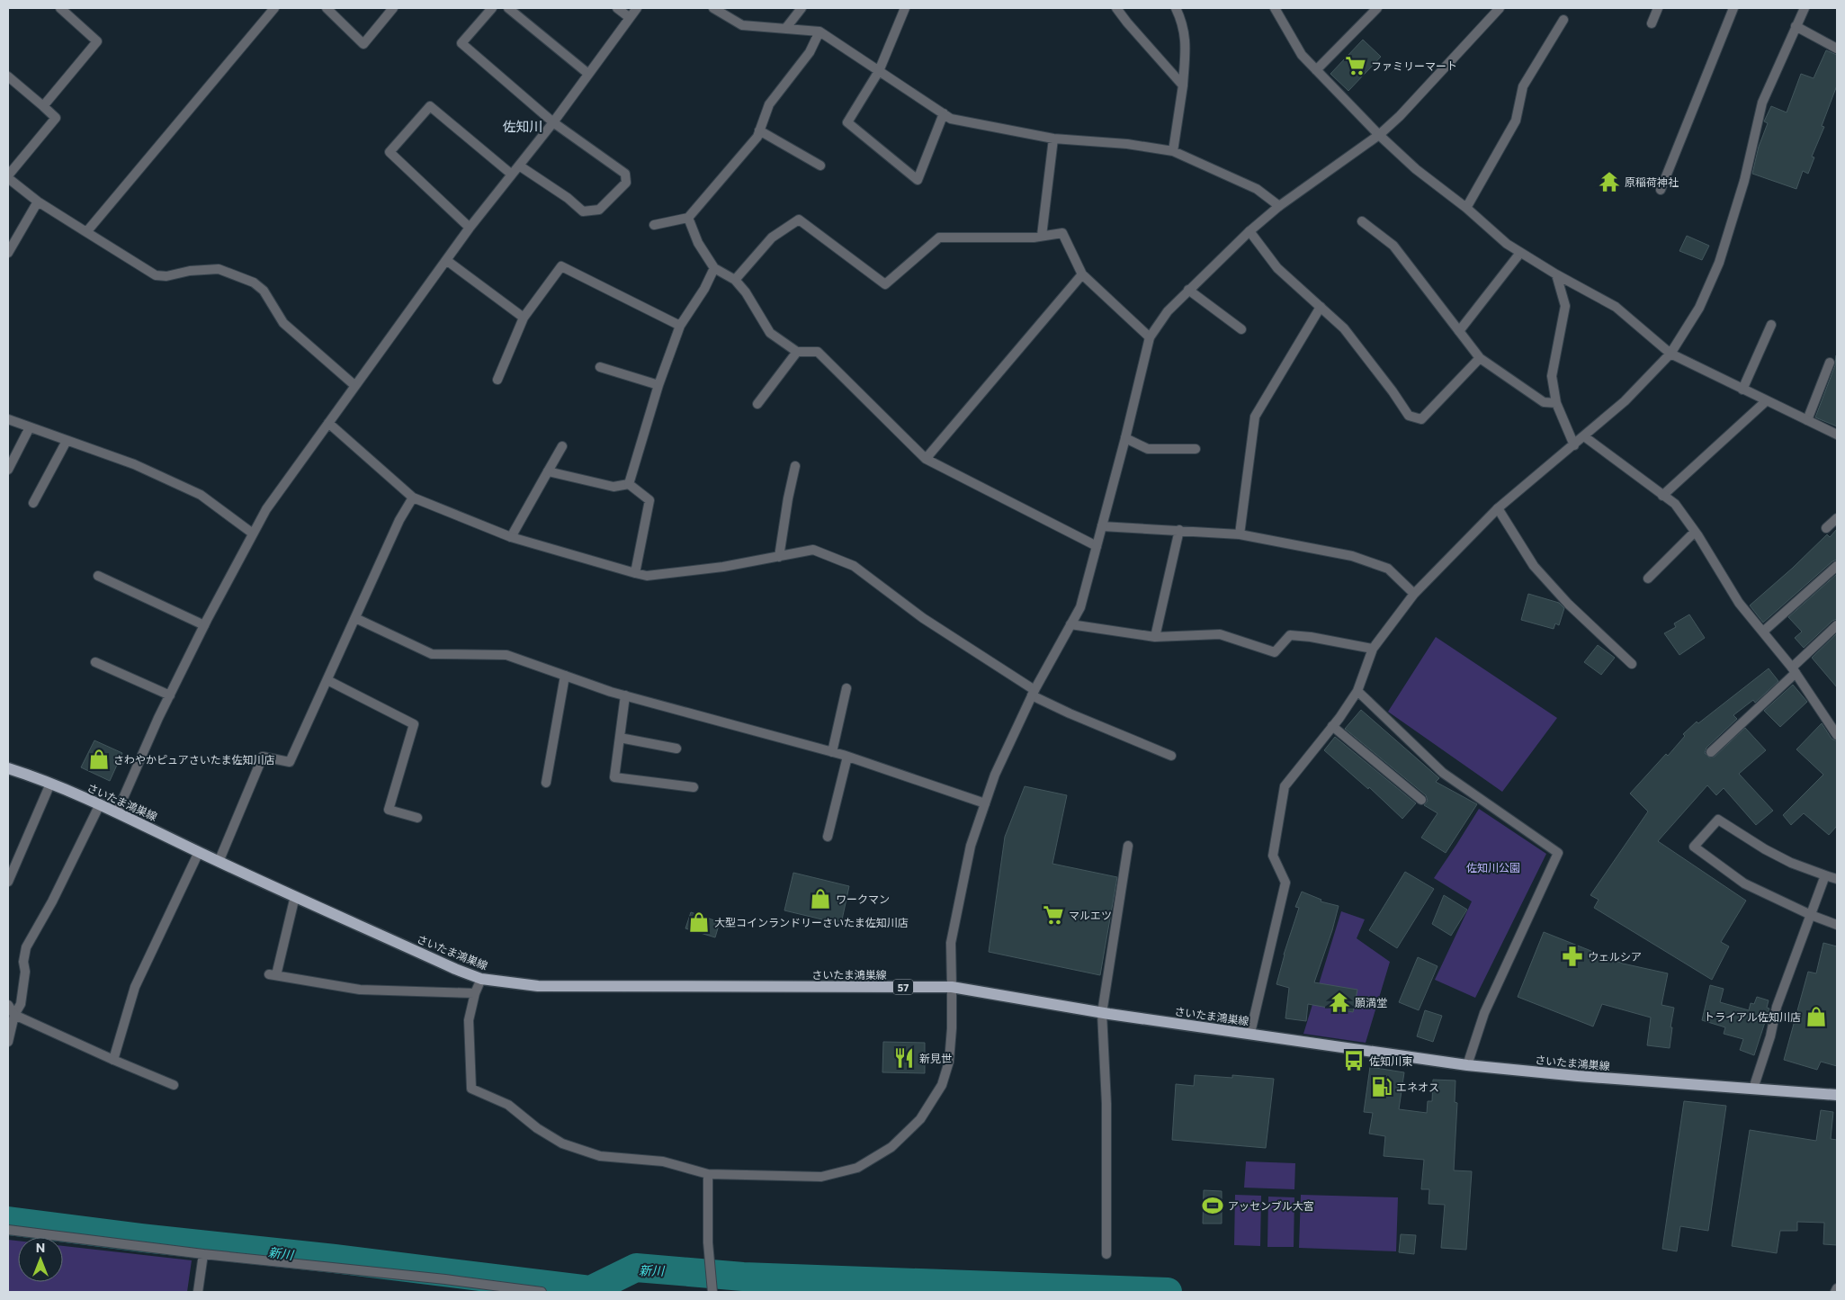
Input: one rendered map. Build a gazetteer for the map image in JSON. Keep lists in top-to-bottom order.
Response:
{
  "streets": {
    "main road": ["さいたま鴻巣線", "57"]
  },
  "districts": ["佐知川"],
  "water": ["新川"],
  "parks": ["佐知川公園"],
  "places": {
    "supermarket": ["ファミリーマート", "マルエツ"],
    "temple": ["原稲荷神社", "願満堂"],
    "shop": [
      "さわやかピュアさいたま佐知川店",
      "ワークマン",
      "大型コインランドリーさいたま佐知川店",
      "トライアル佐知川店"
    ],
    "pharmacy": ["ウェルシア"],
    "restaurant": ["新見世"],
    "bus stop": ["佐知川東"],
    "fuel station": ["エネオス"],
    "sports": ["アッセンブル大宮"]
  },
  "north": "top"
}
